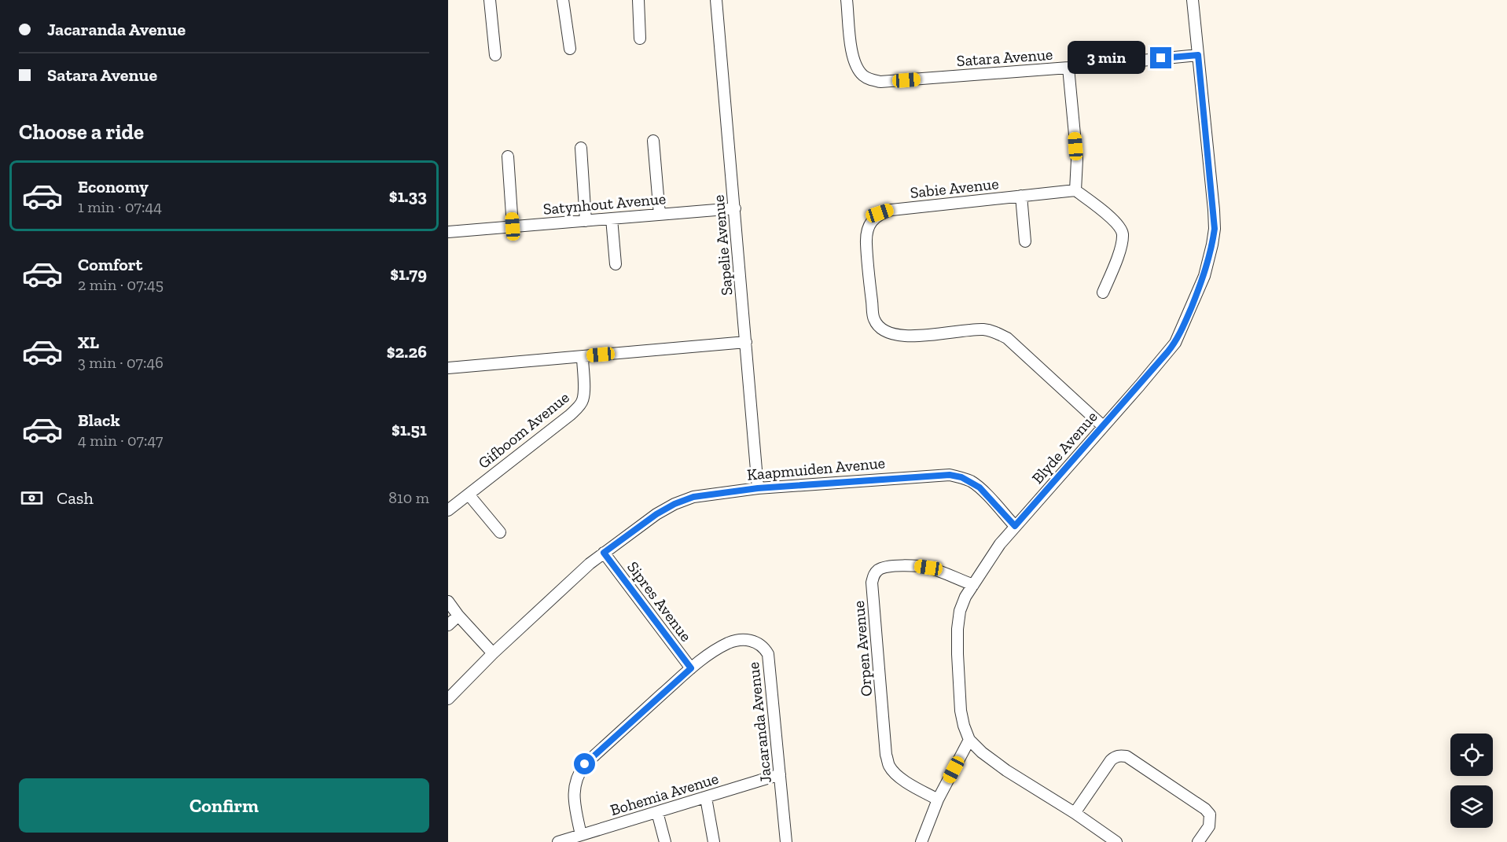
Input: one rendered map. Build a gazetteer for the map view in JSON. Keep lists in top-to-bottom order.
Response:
{
  "streets": {
    "street": [
      "Satara Avenue",
      "Sabie Avenue",
      "Satynhout Avenue",
      "Sapelie Avenue",
      "Gifboom Avenue",
      "Blyde Avenue",
      "Kaapmuiden Avenue",
      "Sipres Avenue",
      "Orpen Avenue",
      "Jacaranda Avenue",
      "Bohemia Avenue"
    ]
  },
  "crossings": [
    ["Satara Avenue", "Blyde Avenue"],
    ["Sabie Avenue", "Blyde Avenue"],
    ["Satynhout Avenue", "Sapelie Avenue"],
    ["Sapelie Avenue", "Kaapmuiden Avenue"],
    ["Blyde Avenue", "Kaapmuiden Avenue"],
    ["Blyde Avenue", "Orpen Avenue"],
    ["Kaapmuiden Avenue", "Sipres Avenue"],
    ["Sipres Avenue", "Jacaranda Avenue"],
    ["Jacaranda Avenue", "Bohemia Avenue"]
  ],
  "page": {
    "banner": ["Jacaranda Avenue", "Satara Avenue"],
    "bubble": "3 min",
    "heading": "Choose a ride",
    "list": [
      {
        "name": "Economy",
        "note": "1 min · 07:44",
        "value": "$1.33"
      },
      {
        "name": "Comfort",
        "note": "2 min · 07:45",
        "value": "$1.79"
      },
      {
        "name": "XL",
        "note": "3 min · 07:46",
        "value": "$2.26"
      },
      {
        "name": "Black",
        "note": "4 min · 07:47",
        "value": "$1.51"
      }
    ],
    "pay": ["Cash", "810 m"],
    "buttons": "Confirm"
  }
}
